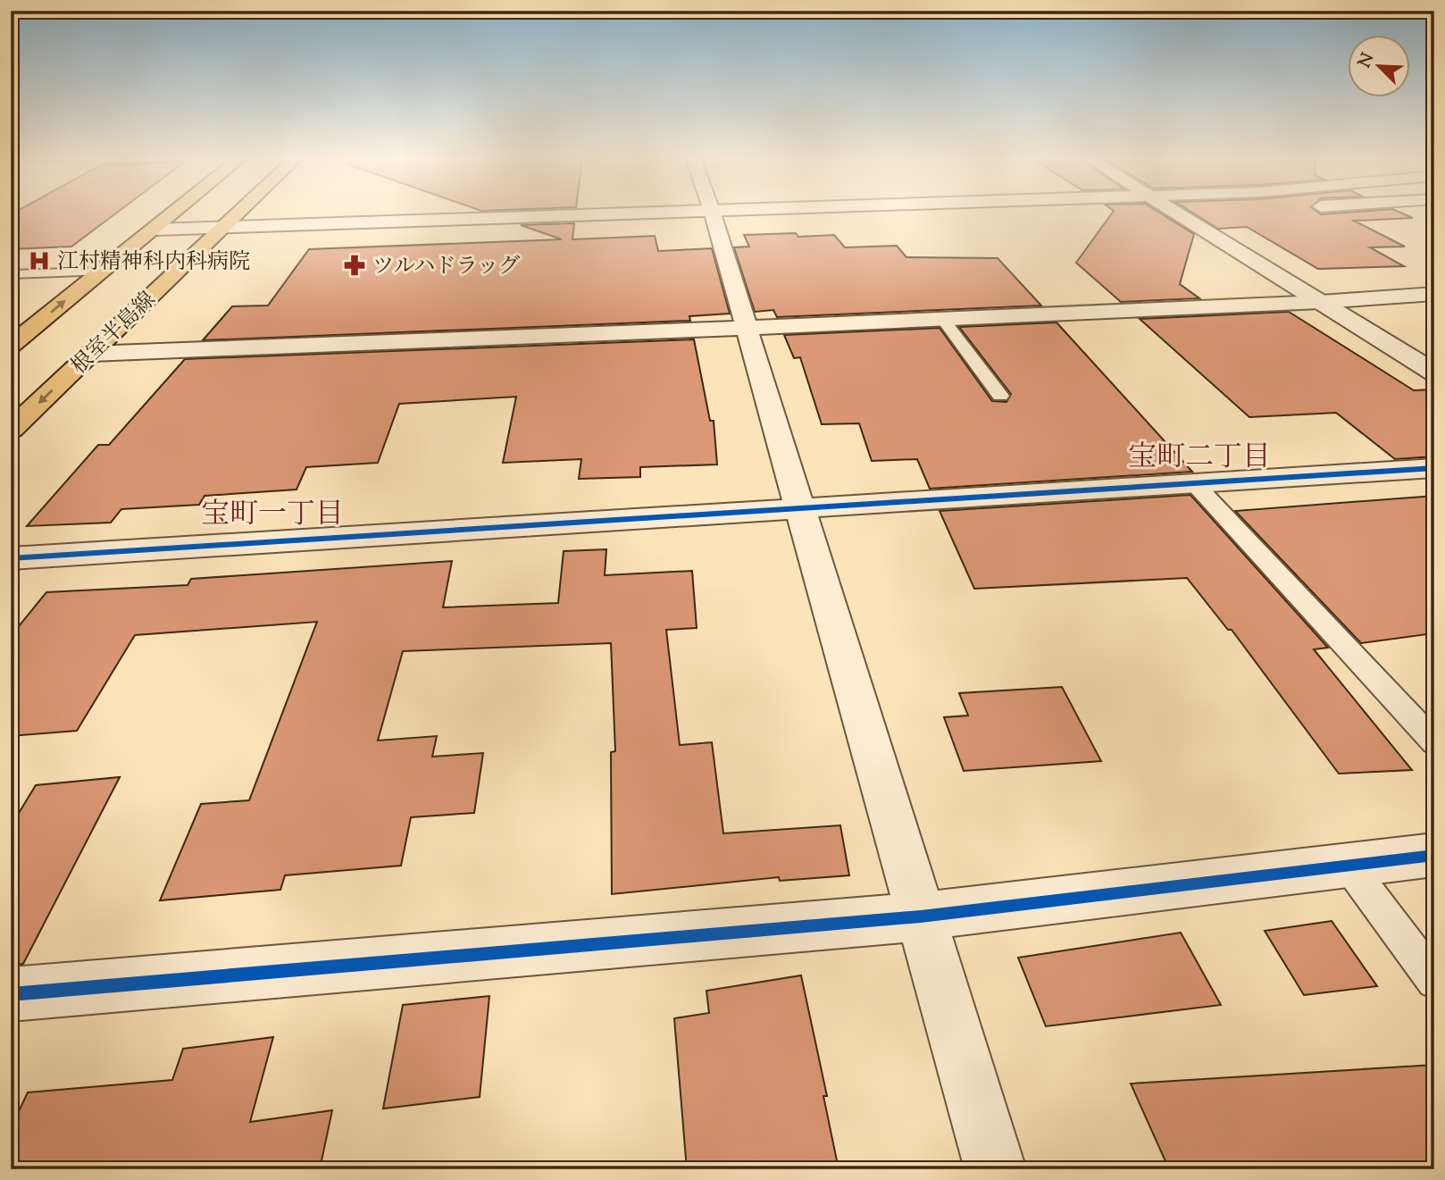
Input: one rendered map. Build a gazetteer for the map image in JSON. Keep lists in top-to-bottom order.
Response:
{
  "streets": {
    "main road": ["根室半島線"]
  },
  "districts": ["宝町二丁目", "宝町一丁目"],
  "places": {
    "hospital": ["江村精神科内科病院"],
    "pharmacy": ["ツルハドラッグ"]
  },
  "north": "top left"
}
